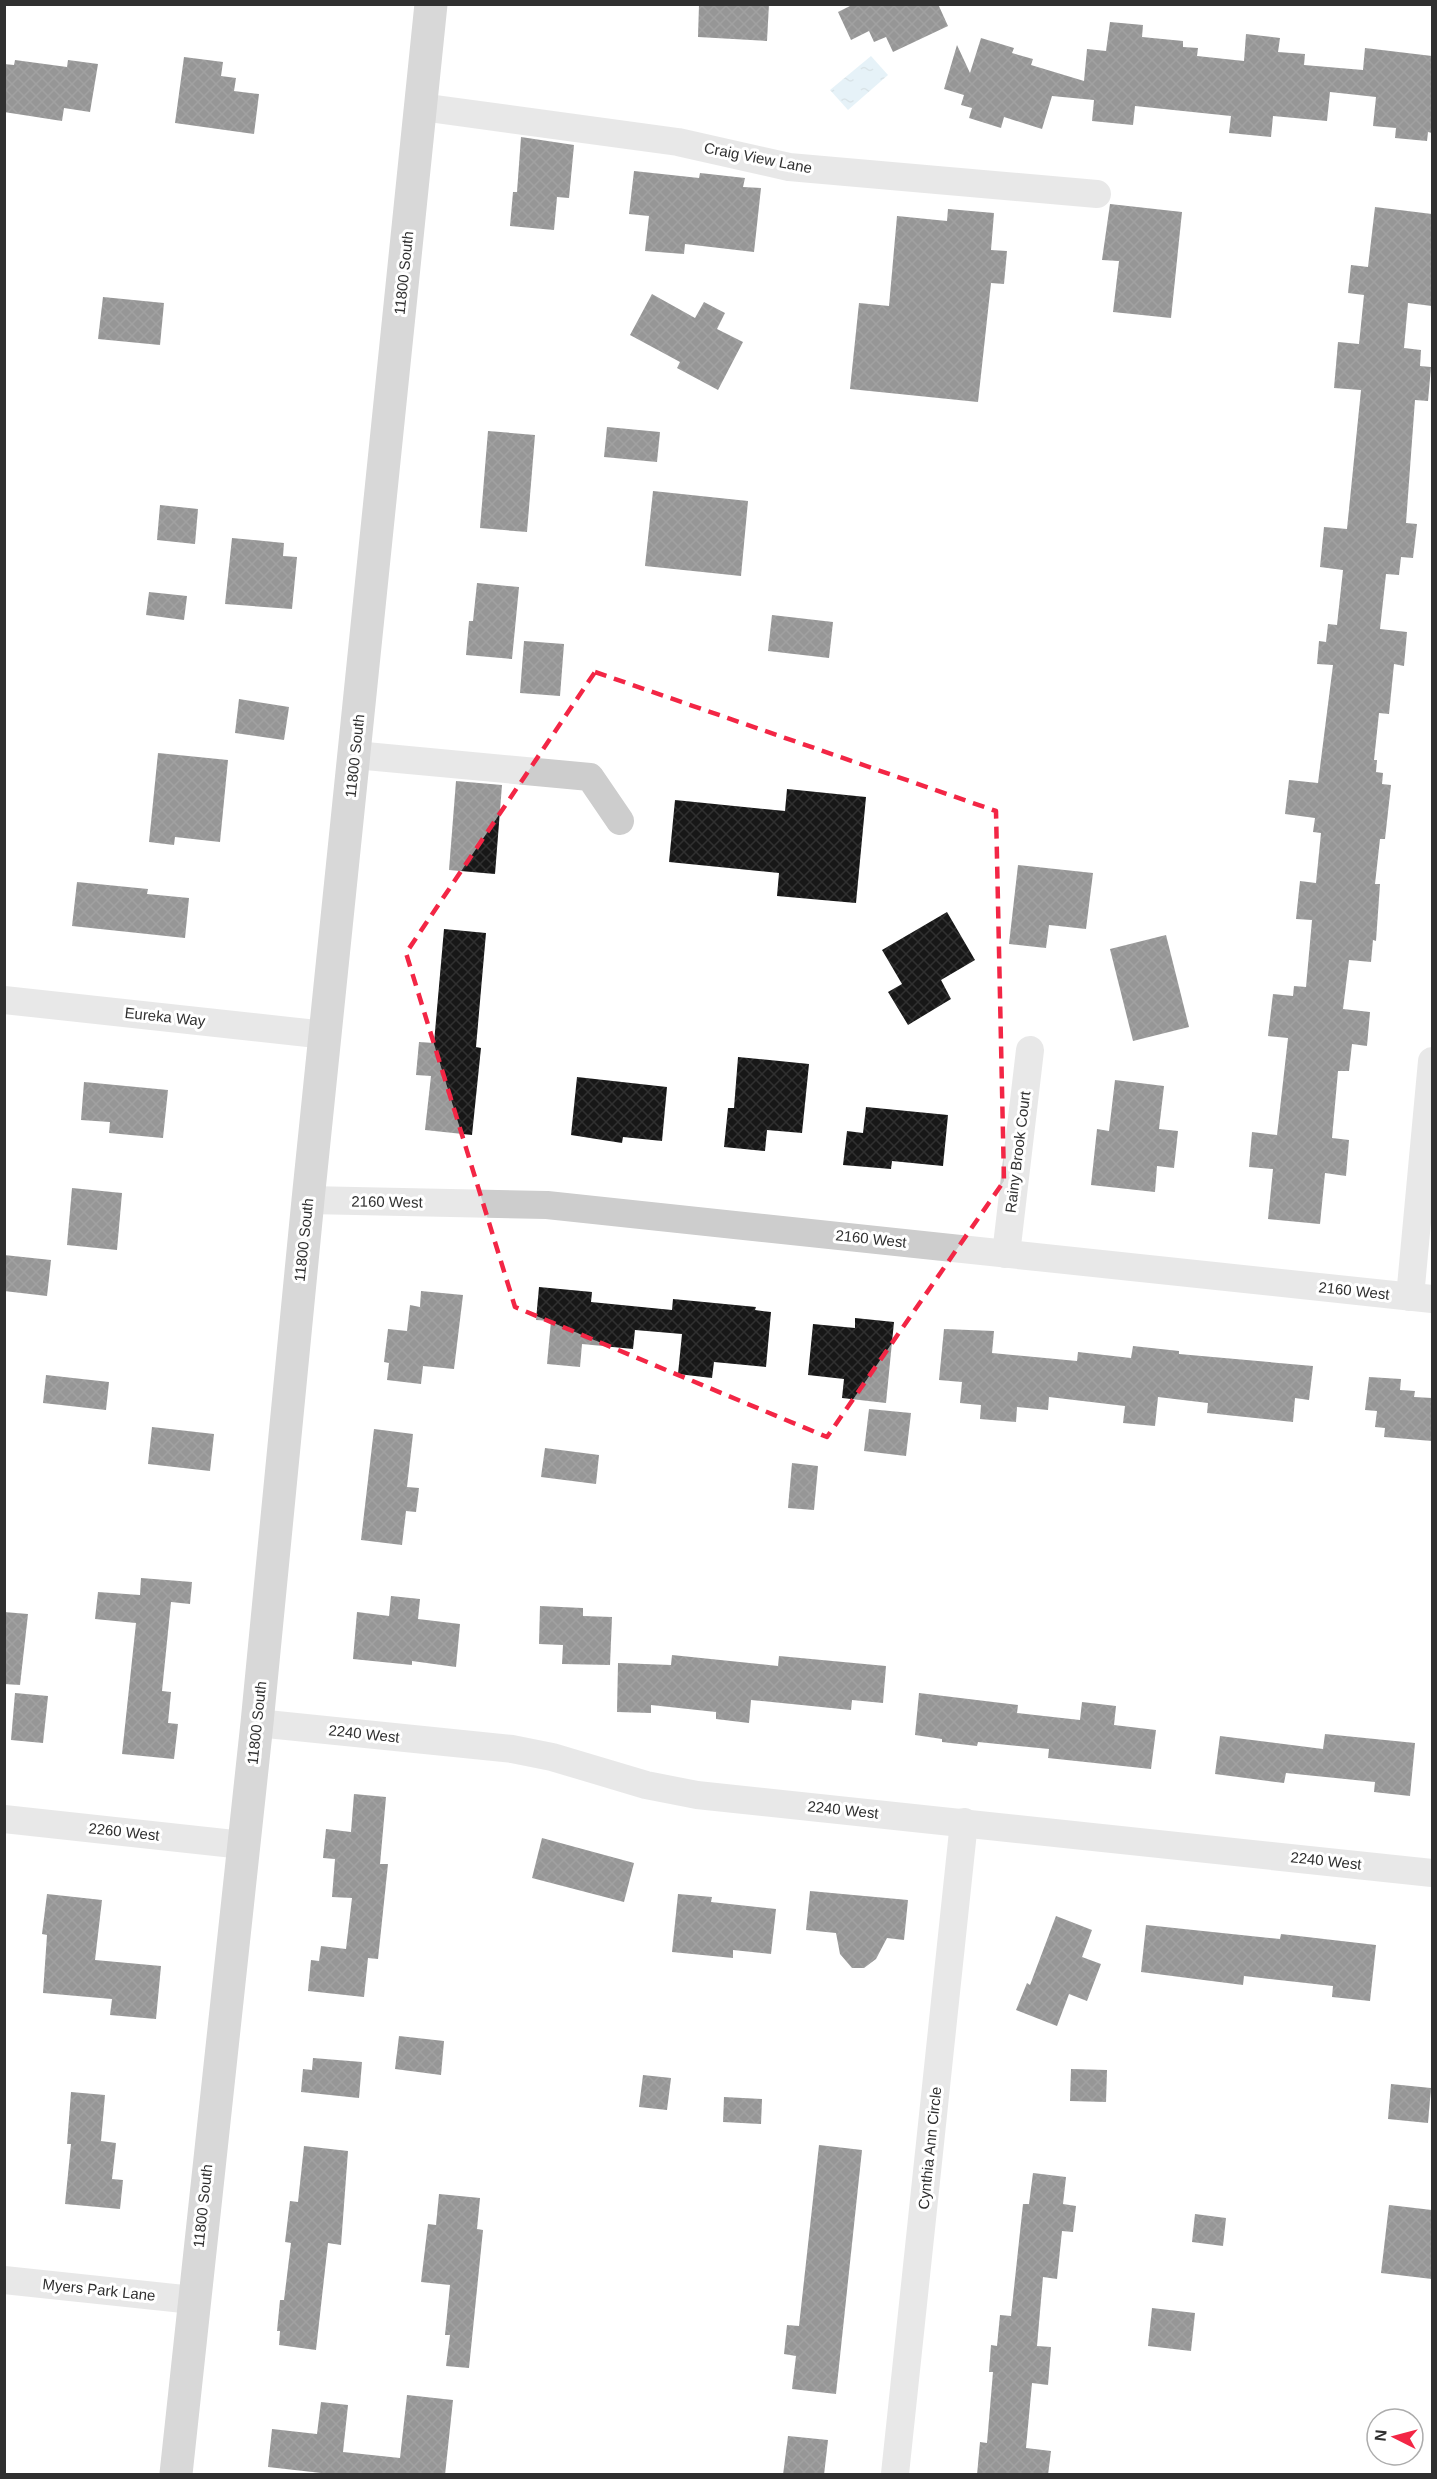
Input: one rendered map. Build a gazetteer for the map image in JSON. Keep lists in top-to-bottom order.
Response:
{
  "streets": {
    "main road": ["11800 South"],
    "street": [
      "Craig View Lane",
      "Eureka Way",
      "Rainy Brook Court",
      "2160 West",
      "2240 West",
      "2260 West",
      "Cynthia Ann Circle",
      "Myers Park Lane"
    ]
  },
  "crossings": [
    ["Craig View Lane", "11800 South"],
    ["11800 South", "Eureka Way"],
    ["11800 South", "2160 West"],
    ["11800 South", "2240 West"],
    ["11800 South", "2260 West"],
    ["11800 South", "Myers Park Lane"],
    ["Rainy Brook Court", "2160 West"],
    ["2240 West", "Cynthia Ann Circle"]
  ],
  "north": "left"
}
